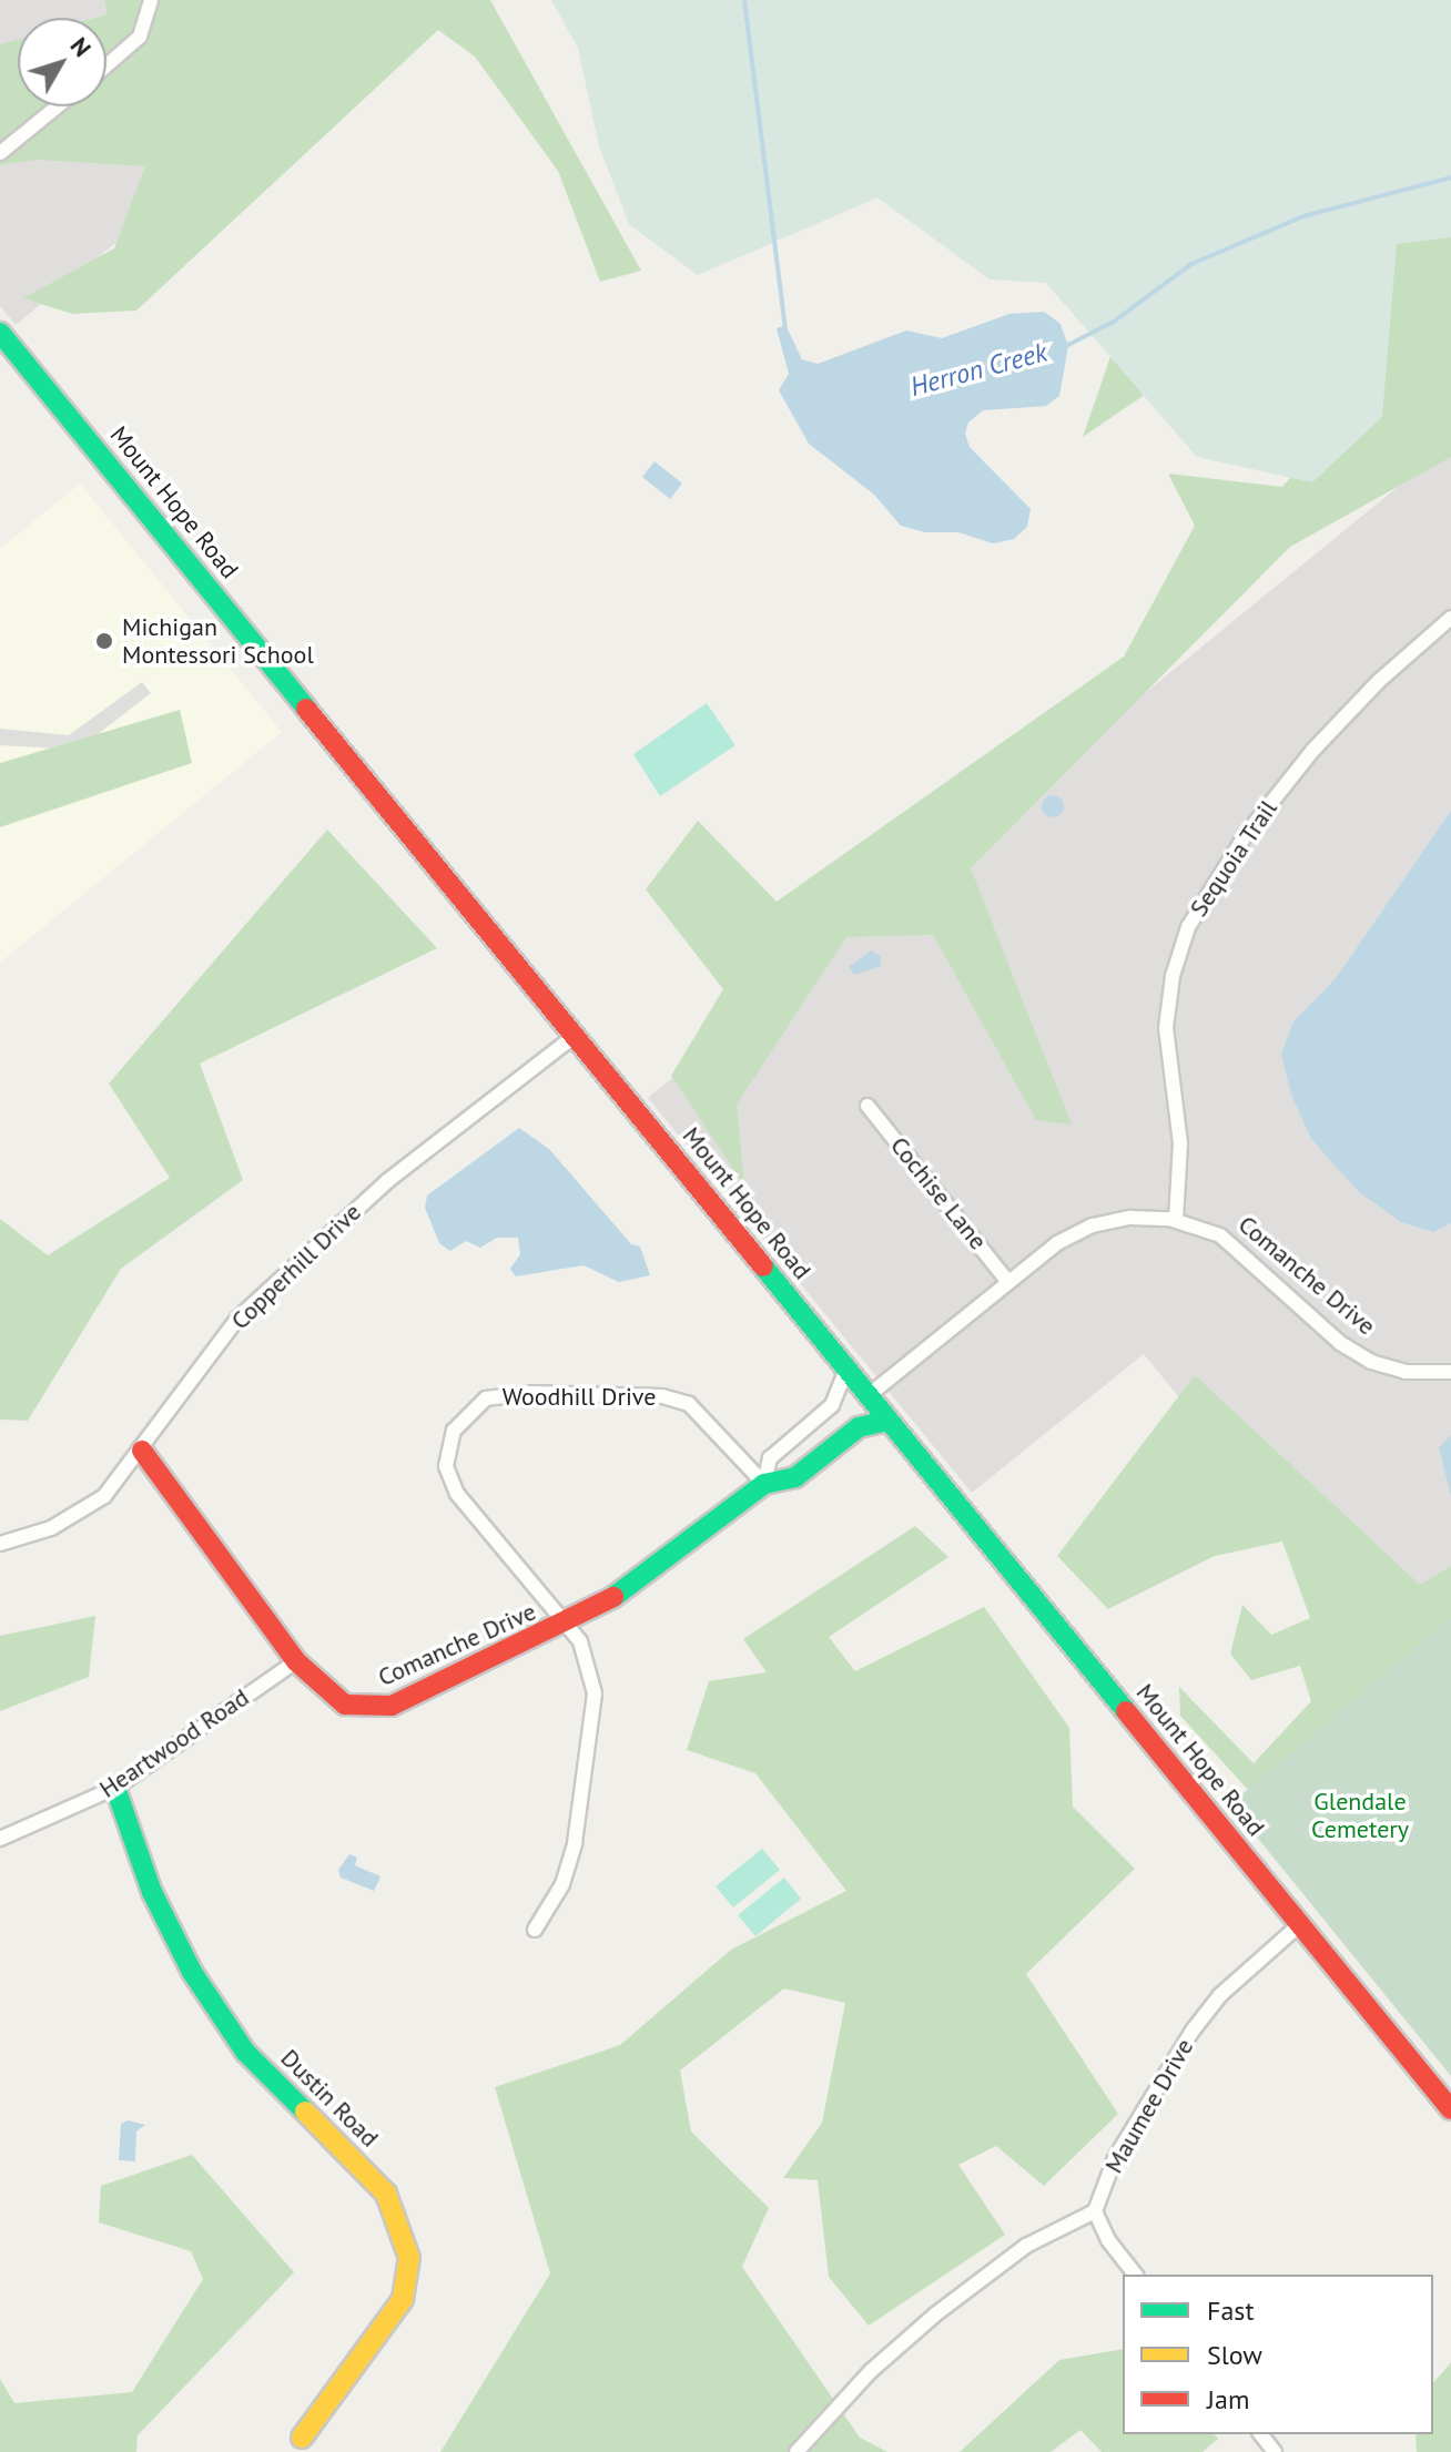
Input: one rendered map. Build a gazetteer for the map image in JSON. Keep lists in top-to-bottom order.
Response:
{
  "streets": {
    "street": [
      "Mount Hope Road",
      "Sequoia Trail",
      "Cochise Lane",
      "Copperhill Drive",
      "Comanche Drive",
      "Woodhill Drive",
      "Heartwood Road",
      "Dustin Road",
      "Maumee Drive"
    ]
  },
  "crossings": [
    ["Mount Hope Road", "Copperhill Drive"],
    ["Mount Hope Road", "Comanche Drive"],
    ["Mount Hope Road", "Maumee Drive"],
    ["Sequoia Trail", "Comanche Drive"],
    ["Cochise Lane", "Comanche Drive"],
    ["Copperhill Drive", "Comanche Drive"],
    ["Comanche Drive", "Woodhill Drive"],
    ["Comanche Drive", "Heartwood Road"],
    ["Heartwood Road", "Dustin Road"]
  ],
  "water": ["Herron Creek"],
  "parks": ["Glendale Cemetery"],
  "places": ["Michigan Montessori School"],
  "legend": ["Fast", "Slow", "Jam"],
  "north": "top right"
}
